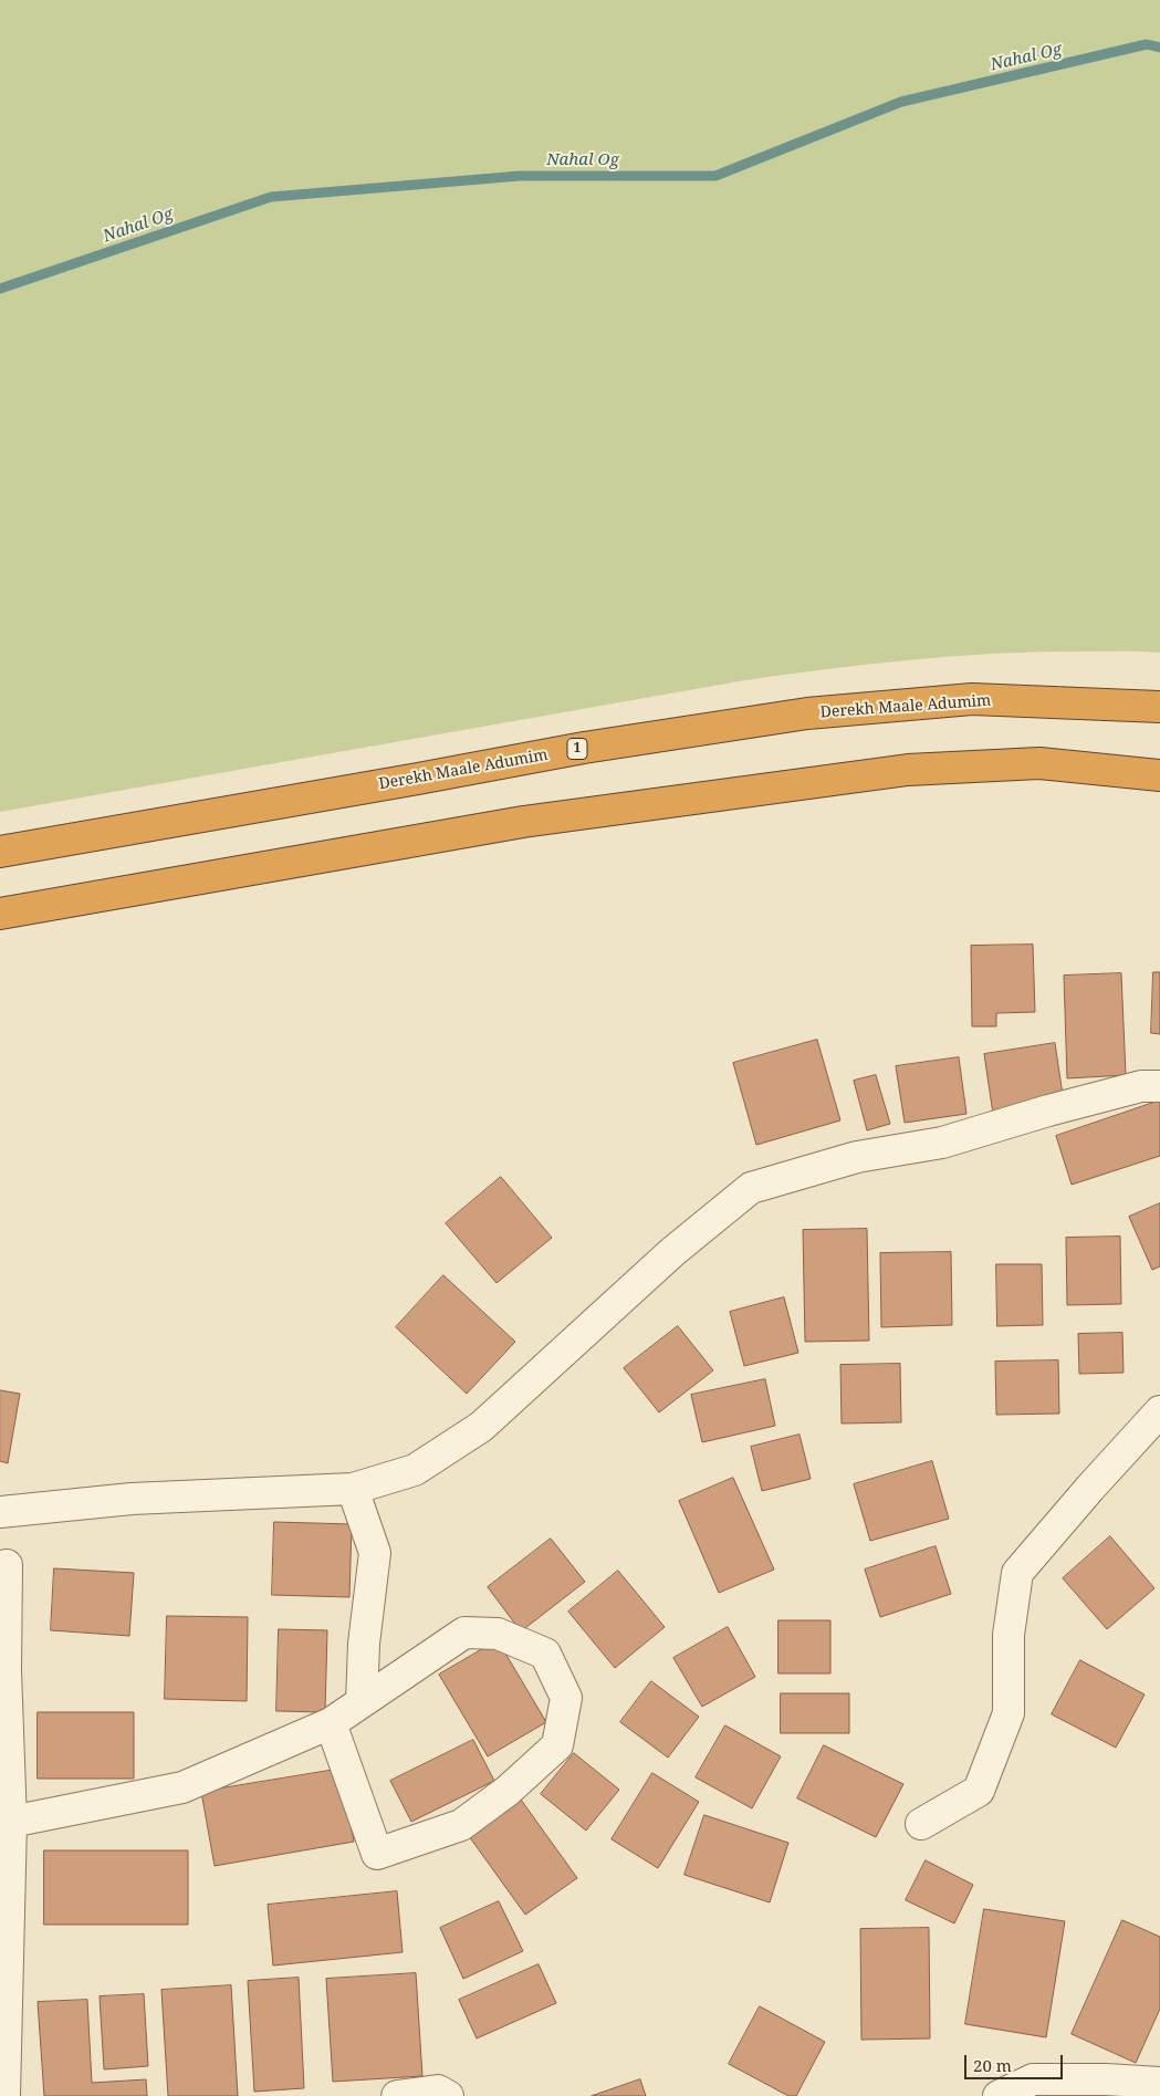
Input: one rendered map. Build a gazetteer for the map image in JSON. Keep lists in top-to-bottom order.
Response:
{
  "streets": {
    "highway": ["Derekh Maale Adumim", "1"]
  },
  "water": ["Nahal Og"],
  "scale_bar": "20 m"
}
